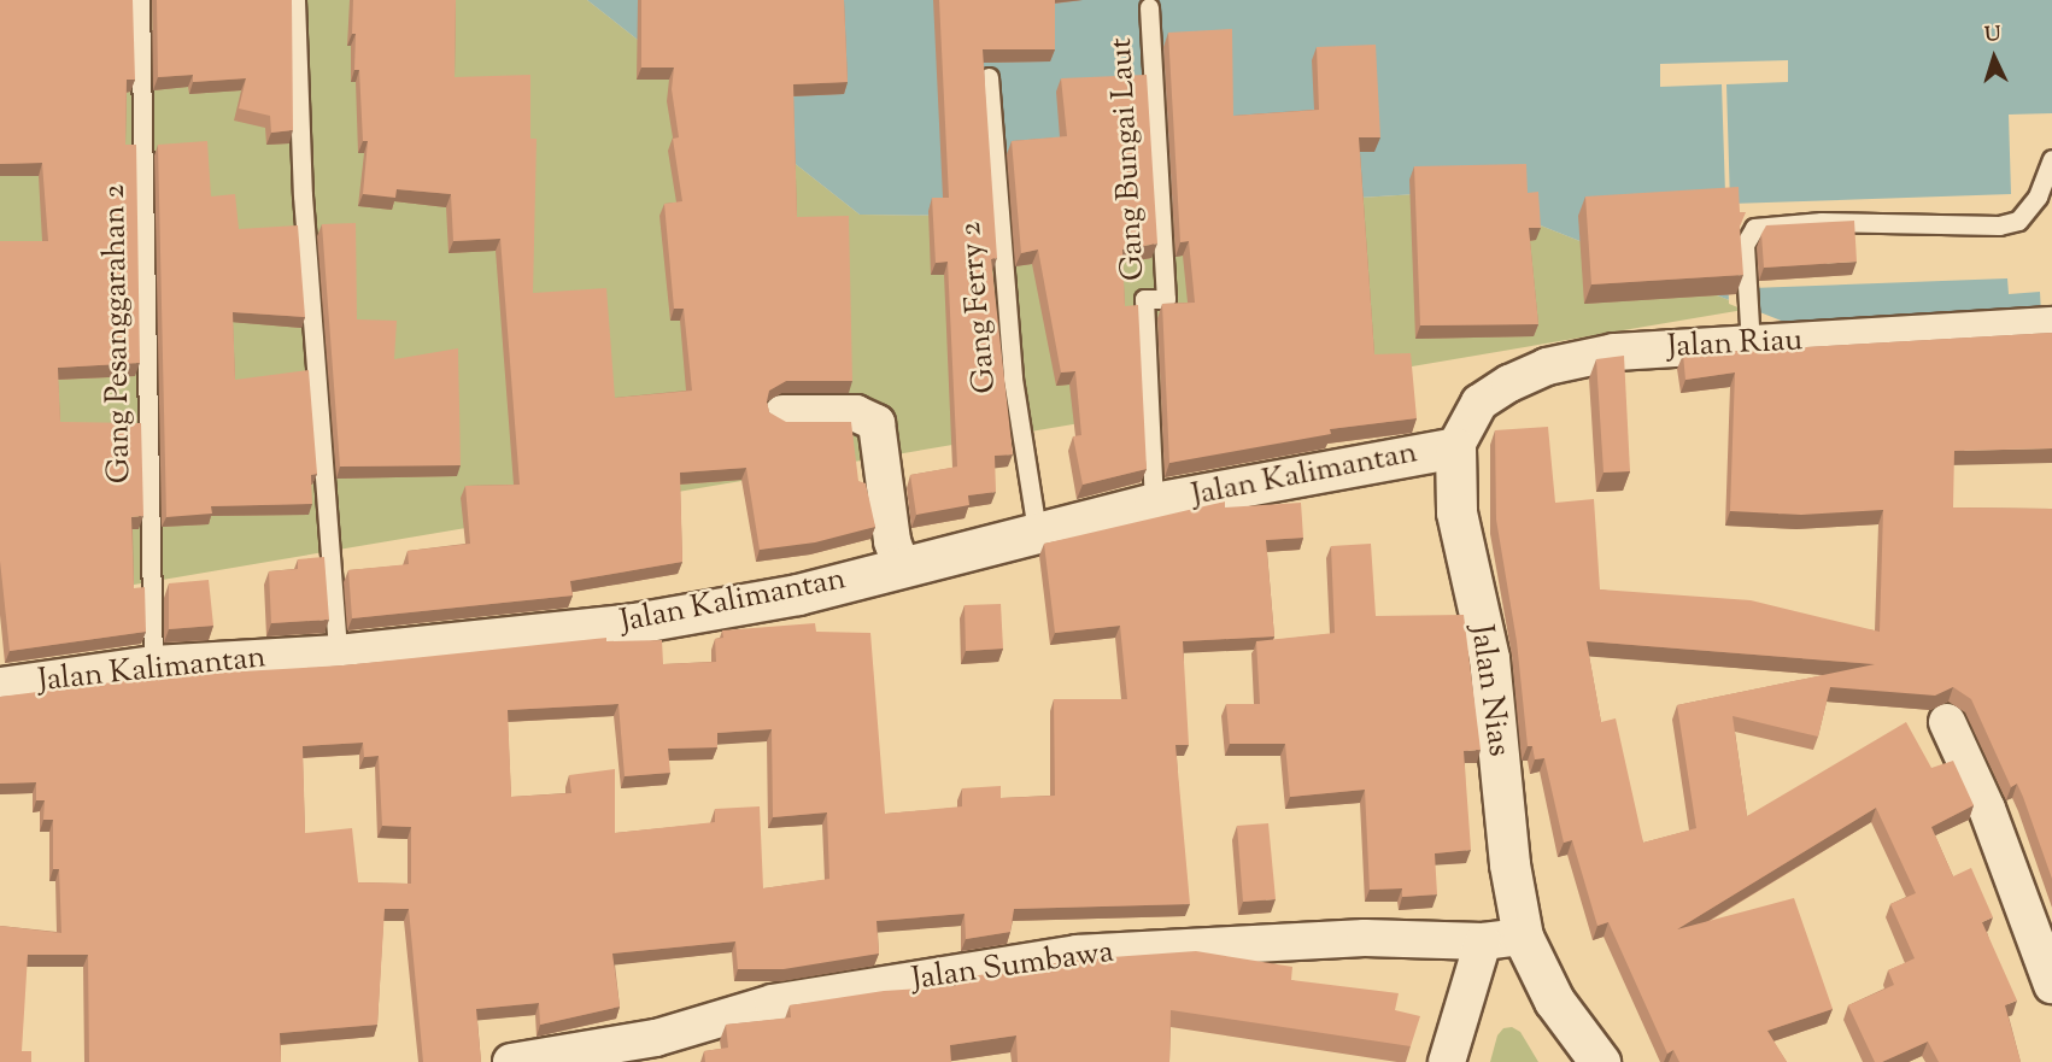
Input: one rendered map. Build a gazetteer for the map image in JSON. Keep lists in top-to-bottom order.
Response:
{
  "streets": {
    "street": [
      "Jalan Riau",
      "Jalan Kalimantan",
      "Jalan Nias",
      "Jalan Sumbawa"
    ],
    "lane": ["Gang Bungai Laut", "Gang Ferry 2", "Gang Pesanggarahan 2"]
  },
  "crossings": [
    ["Gang Bungai Laut", "Jalan Kalimantan"],
    ["Gang Ferry 2", "Jalan Kalimantan"],
    ["Gang Pesanggarahan 2", "Jalan Kalimantan"],
    ["Jalan Riau", "Jalan Kalimantan"],
    ["Jalan Riau", "Jalan Nias"],
    ["Jalan Kalimantan", "Jalan Nias"],
    ["Jalan Nias", "Jalan Sumbawa"]
  ],
  "north": "top"
}
